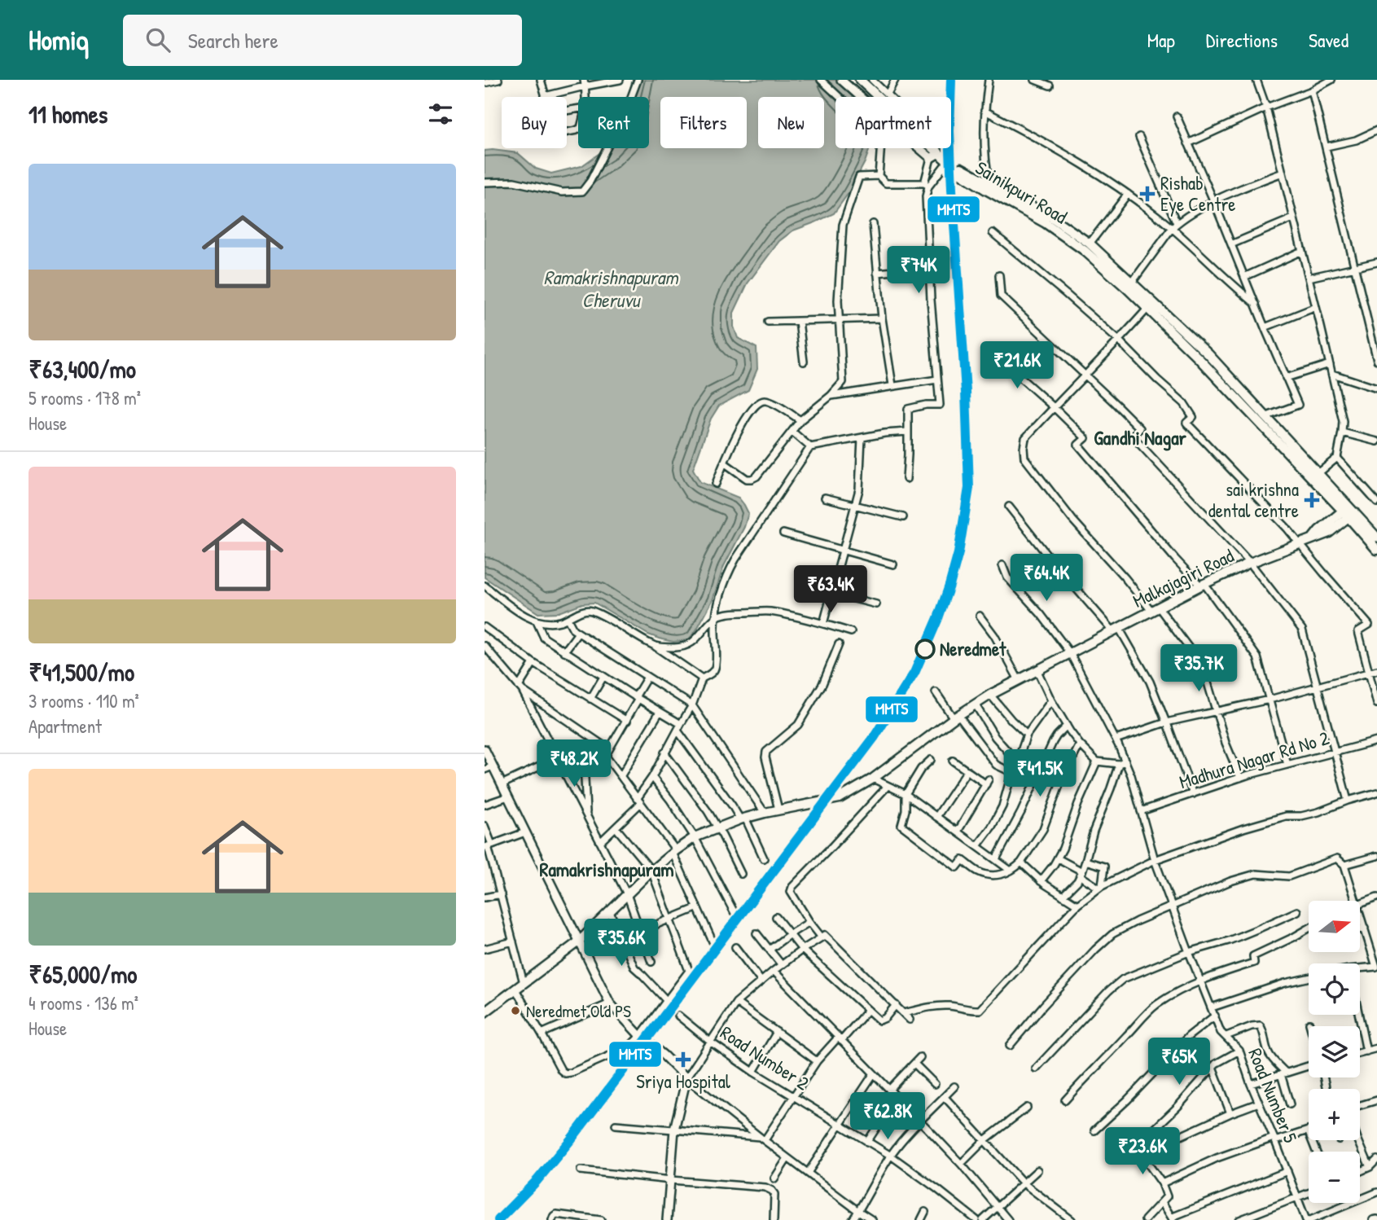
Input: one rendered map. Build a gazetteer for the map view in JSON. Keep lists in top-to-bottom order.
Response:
{
  "streets": {
    "main road": ["Sainikpuri Road", "Malkajagiri Road"],
    "street": ["Madhura Nagar Rd No 2", "Road Number 2", "Road Number 5"]
  },
  "crossings": [
    ["Sainikpuri Road", "Malkajagiri Road"],
    ["Malkajagiri Road", "Road Number 5"],
    ["Madhura Nagar Rd No 2", "Road Number 5"]
  ],
  "districts": ["Gandhi Nagar", "Ramakrishnapuram"],
  "water": ["Ramakrishnapuram Cheruvu"],
  "places": {
    "health": ["Rishab Eye Centre", "sai krishna dental centre", "Sriya Hospital"],
    "other": ["Neredmet", "Neredmet Old PS"]
  },
  "lines": ["transit line MMTS"],
  "north": "right",
  "page": {
    "header": "Homiq",
    "search": "Search here",
    "nav": ["Map", "Directions", "Saved"],
    "heading": "11 homes",
    "chip": [
      "Buy",
      "Rent",
      "Filters",
      "New",
      "Apartment"
    ],
    "list": [
      {
        "name": "₹63,400/mo",
        "note": "5 rooms · 178 m² · House"
      },
      {
        "name": "₹41,500/mo",
        "note": "3 rooms · 110 m² · Apartment"
      },
      {
        "name": "₹65,000/mo",
        "note": "4 rooms · 136 m² · House"
      }
    ],
    "price": [
      "₹74K",
      "₹21.6K",
      "₹64.4K",
      "₹63.4K",
      "₹35.7K",
      "₹48.2K",
      "₹41.5K",
      "₹35.6K",
      "₹65K",
      "₹62.8K",
      "₹23.6K"
    ],
    "map_buttons": ["+", "−"]
  }
}
